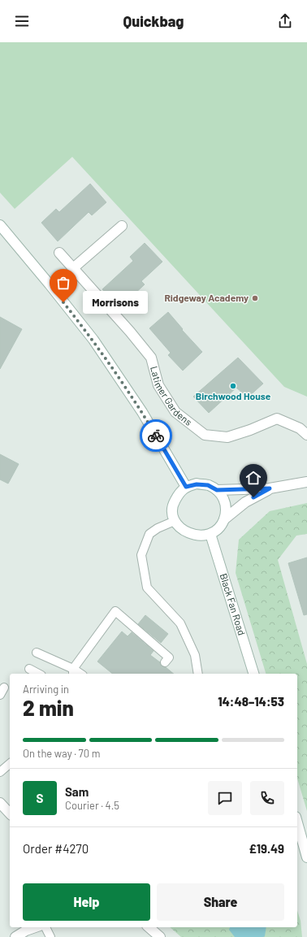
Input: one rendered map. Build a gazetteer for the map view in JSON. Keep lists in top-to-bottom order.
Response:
{
  "streets": {
    "main road": ["Latimer Gardens", "Black Fan Road"]
  },
  "places": ["Ridgeway Academy", "Morrisons", "Birchwood House"],
  "page": {
    "header": "Quickbag",
    "bubble": "Morrisons",
    "heading": ["2 min", "Arriving in", "14:48–14:53"],
    "panel": [
      "Sam",
      "Courier · 4.5",
      "Order #4270",
      "£19.49"
    ],
    "bar": "On the way · 70 m",
    "round": "S",
    "buttons": ["Help", "Share"]
  }
}
